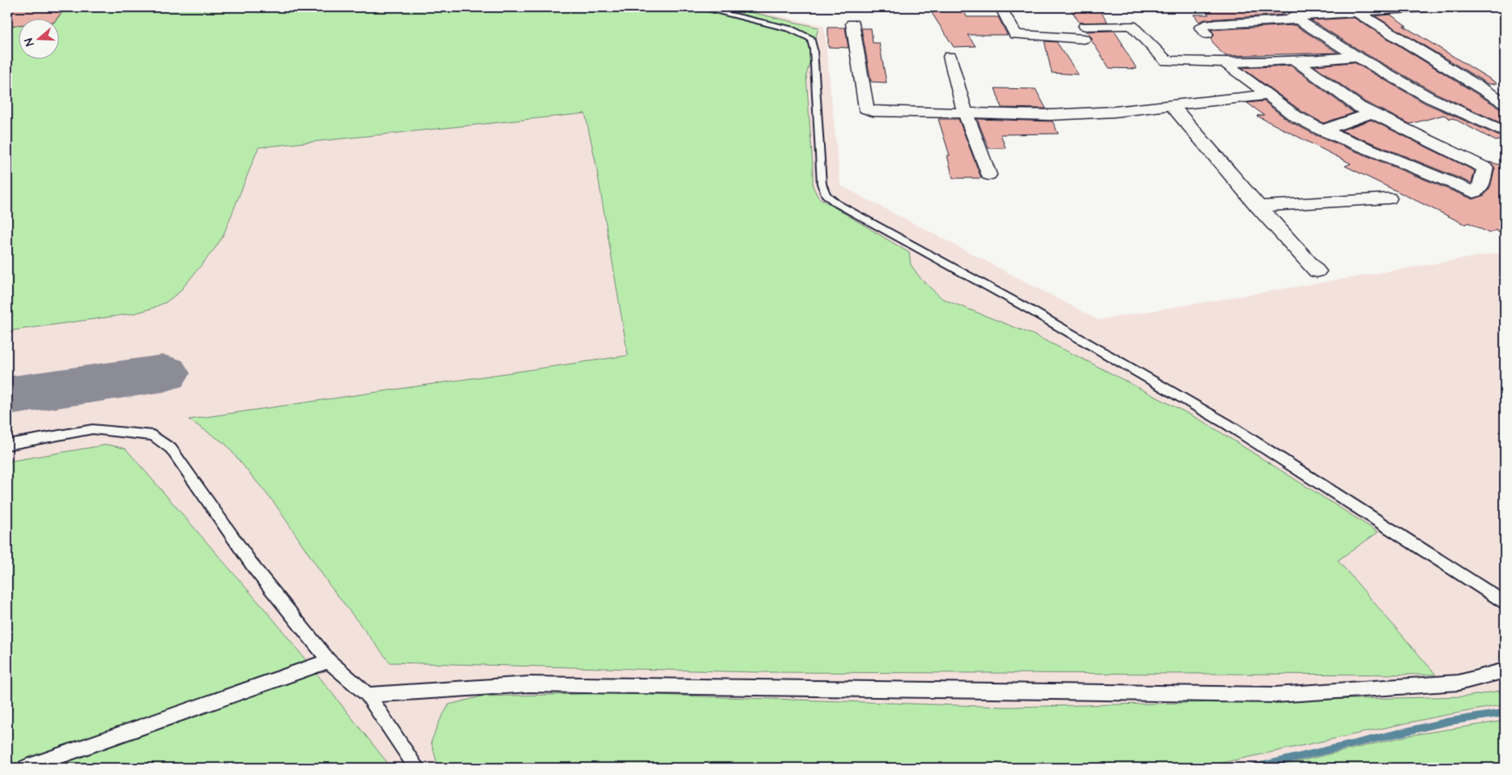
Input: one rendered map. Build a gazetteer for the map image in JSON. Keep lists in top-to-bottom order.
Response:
{
  "north": "left"
}
